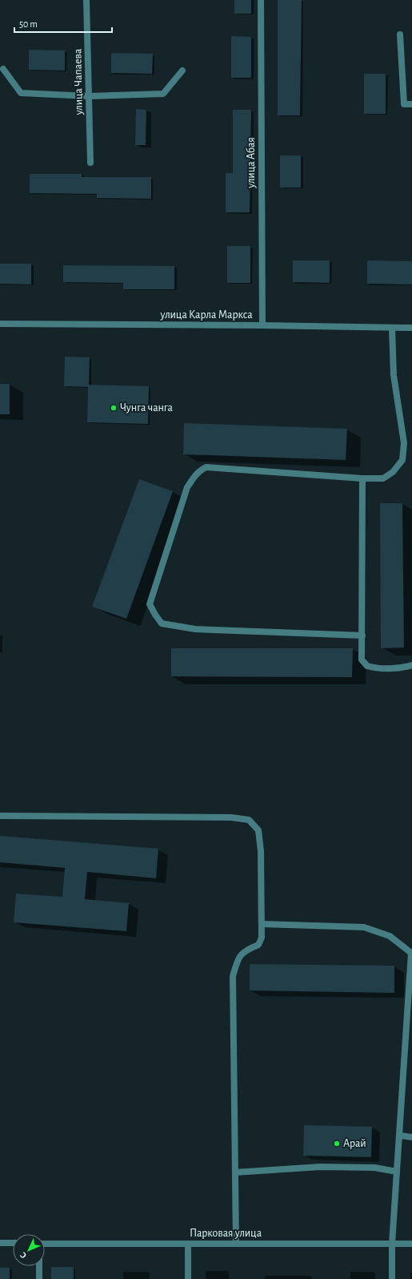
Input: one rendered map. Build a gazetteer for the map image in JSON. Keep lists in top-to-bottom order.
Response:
{
  "streets": {
    "street": [
      "улица Чапаева",
      "улица Абая",
      "улица Карла Маркса",
      "Парковая улица"
    ]
  },
  "crossings": [
    ["улица Абая", "улица Карла Маркса"]
  ],
  "places": ["Чунга чанга", "Арай"],
  "scale_bar": "50 m",
  "north": "bottom left"
}
